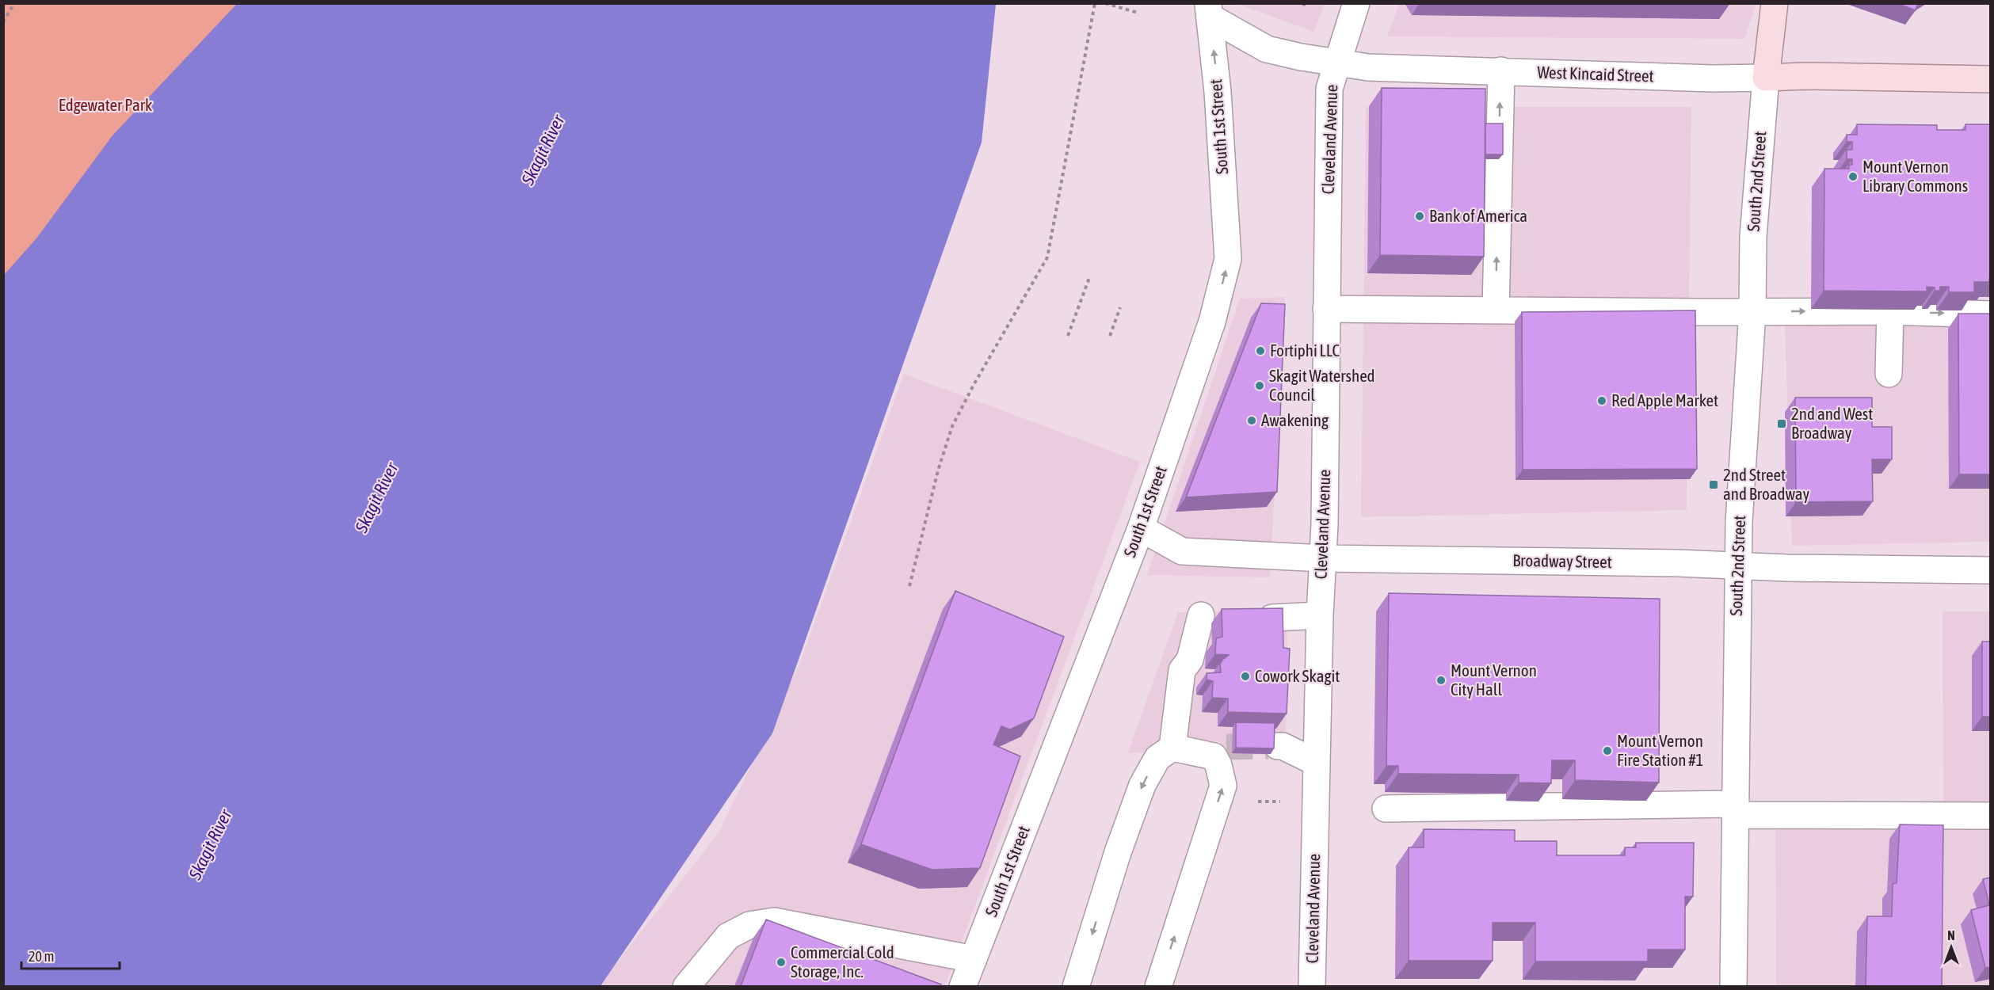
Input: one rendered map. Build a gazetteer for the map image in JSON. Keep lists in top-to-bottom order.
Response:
{
  "streets": {
    "main road": ["West Kincaid Street", "South 2nd Street"],
    "street": ["South 1st Street", "Cleveland Avenue", "Broadway Street"]
  },
  "crossings": [
    ["West Kincaid Street", "South 1st Street"],
    ["West Kincaid Street", "Cleveland Avenue"],
    ["West Kincaid Street", "South 2nd Street"],
    ["South 1st Street", "Broadway Street"],
    ["Cleveland Avenue", "Broadway Street"],
    ["South 2nd Street", "Broadway Street"]
  ],
  "one_way": ["South 1st Street"],
  "water": ["Skagit River"],
  "parks": ["Edgewater Park"],
  "places": {
    "other": [
      "Mount Vernon Library Commons",
      "Bank of America",
      "Fortiphi LLC",
      "Skagit Watershed Council",
      "Red Apple Market",
      "Awakening",
      "Cowork Skagit",
      "Mount Vernon City Hall",
      "Mount Vernon Fire Station #1",
      "Commercial Cold Storage, Inc."
    ],
    "transit": ["2nd and West Broadway", "2nd Street and Broadway"]
  },
  "scale_bar": "20 m",
  "north": "top"
}
